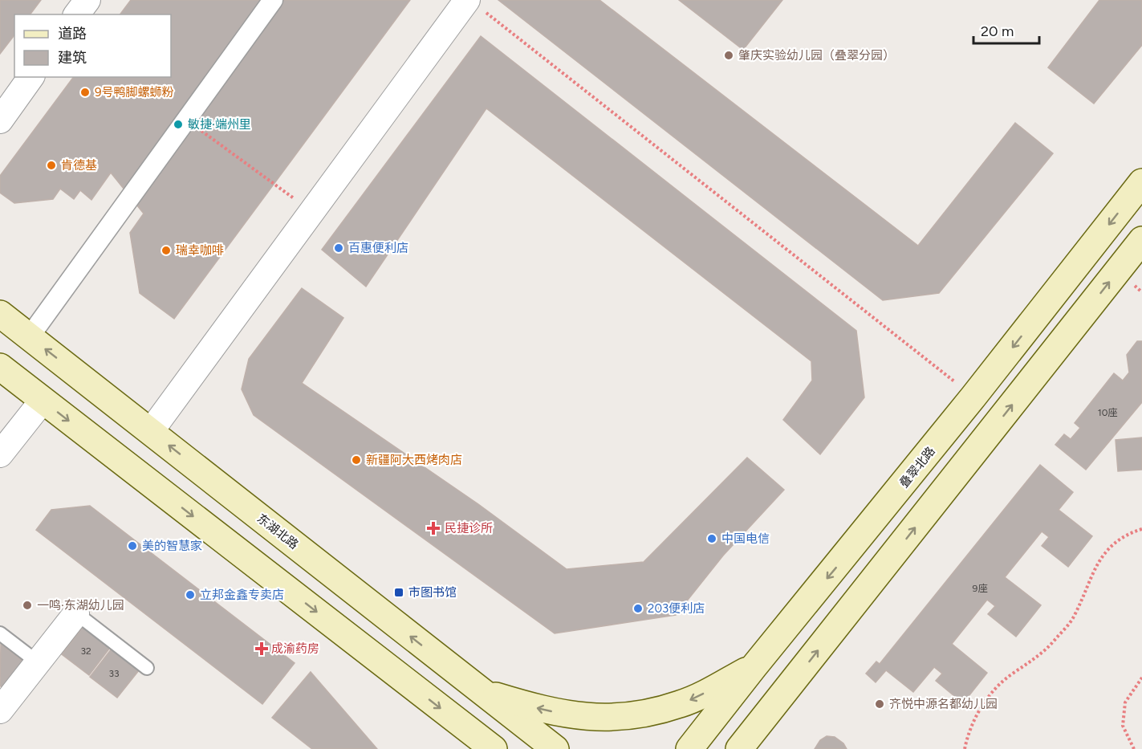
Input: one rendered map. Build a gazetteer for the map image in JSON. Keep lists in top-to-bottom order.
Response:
{
  "streets": {
    "main road": ["叠翠北路", "东湖北路"]
  },
  "places": {
    "other": [
      "肇庆实验幼儿园（叠翠分园）",
      "9号鸭脚螺蛳粉",
      "敏捷·端州里",
      "肯德基",
      "百惠便利店",
      "瑞幸咖啡",
      "新疆阿大西烤肉店",
      "中国电信",
      "美的智慧家",
      "立邦金鑫专卖店",
      "一鸣·东湖幼儿园",
      "203便利店",
      "齐悦中源名都幼儿园"
    ],
    "health": ["民捷诊所", "成渝药房"],
    "transit": ["市图书馆"]
  },
  "house_numbers": [
    "10座",
    "9座",
    "32",
    "33"
  ],
  "legend": ["道路", "建筑"],
  "scale_bar": "20 m"
}
